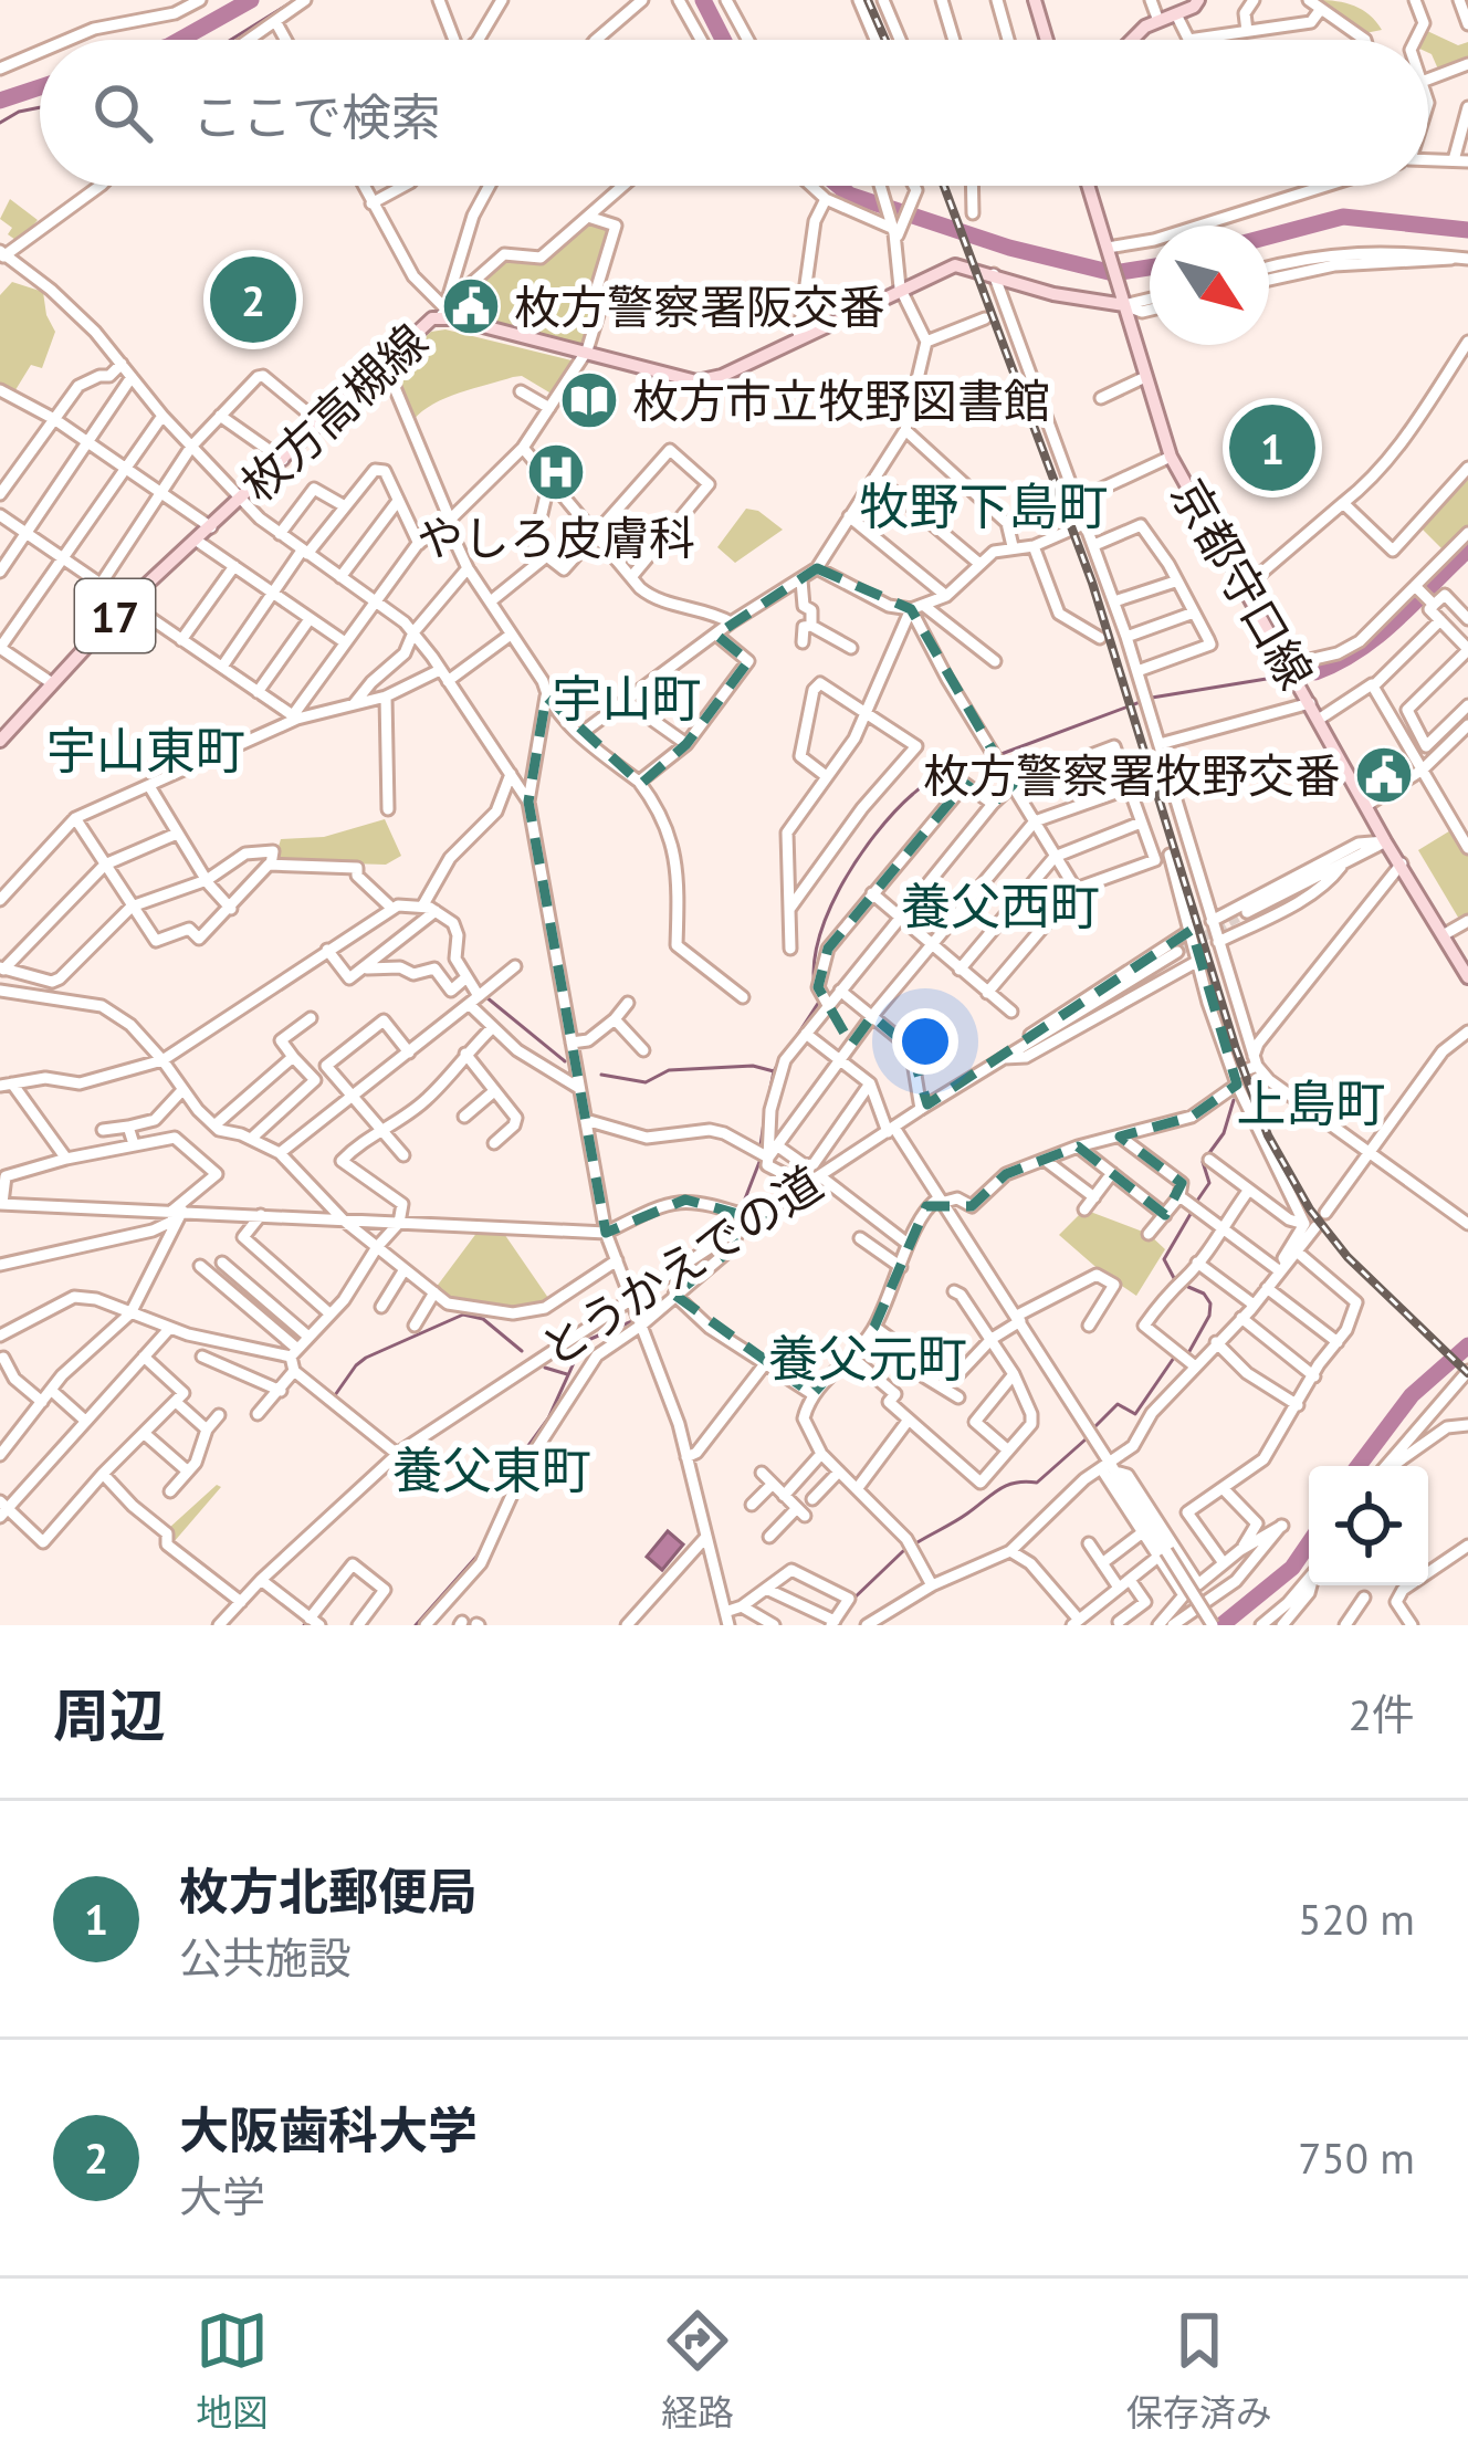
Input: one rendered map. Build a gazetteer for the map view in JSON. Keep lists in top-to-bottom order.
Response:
{
  "streets": {
    "main road": ["枚方高槻線", "京都守口線", "17"],
    "street": ["とうかえでの道"]
  },
  "crossings": [
    ["枚方高槻線", "京都守口線"]
  ],
  "districts": [
    "牧野下島町",
    "宇山町",
    "宇山東町",
    "養父西町",
    "上島町",
    "養父元町",
    "養父東町"
  ],
  "places": {
    "public building": ["枚方警察署阪交番", "枚方警察署牧野交番"],
    "library": ["枚方市立牧野図書館"],
    "hospital": ["やしろ皮膚科"]
  },
  "north": "bottom right",
  "page": {
    "search": "ここで検索",
    "pins": ["2", "1"],
    "heading": ["周辺", "2件"],
    "list": [
      {
        "mark": "1",
        "name": "枚方北郵便局",
        "note": "公共施設",
        "value": "520 m"
      },
      {
        "mark": "2",
        "name": "大阪歯科大学",
        "note": "大学",
        "value": "750 m"
      }
    ],
    "nav": ["地図", "経路", "保存済み"]
  }
}
